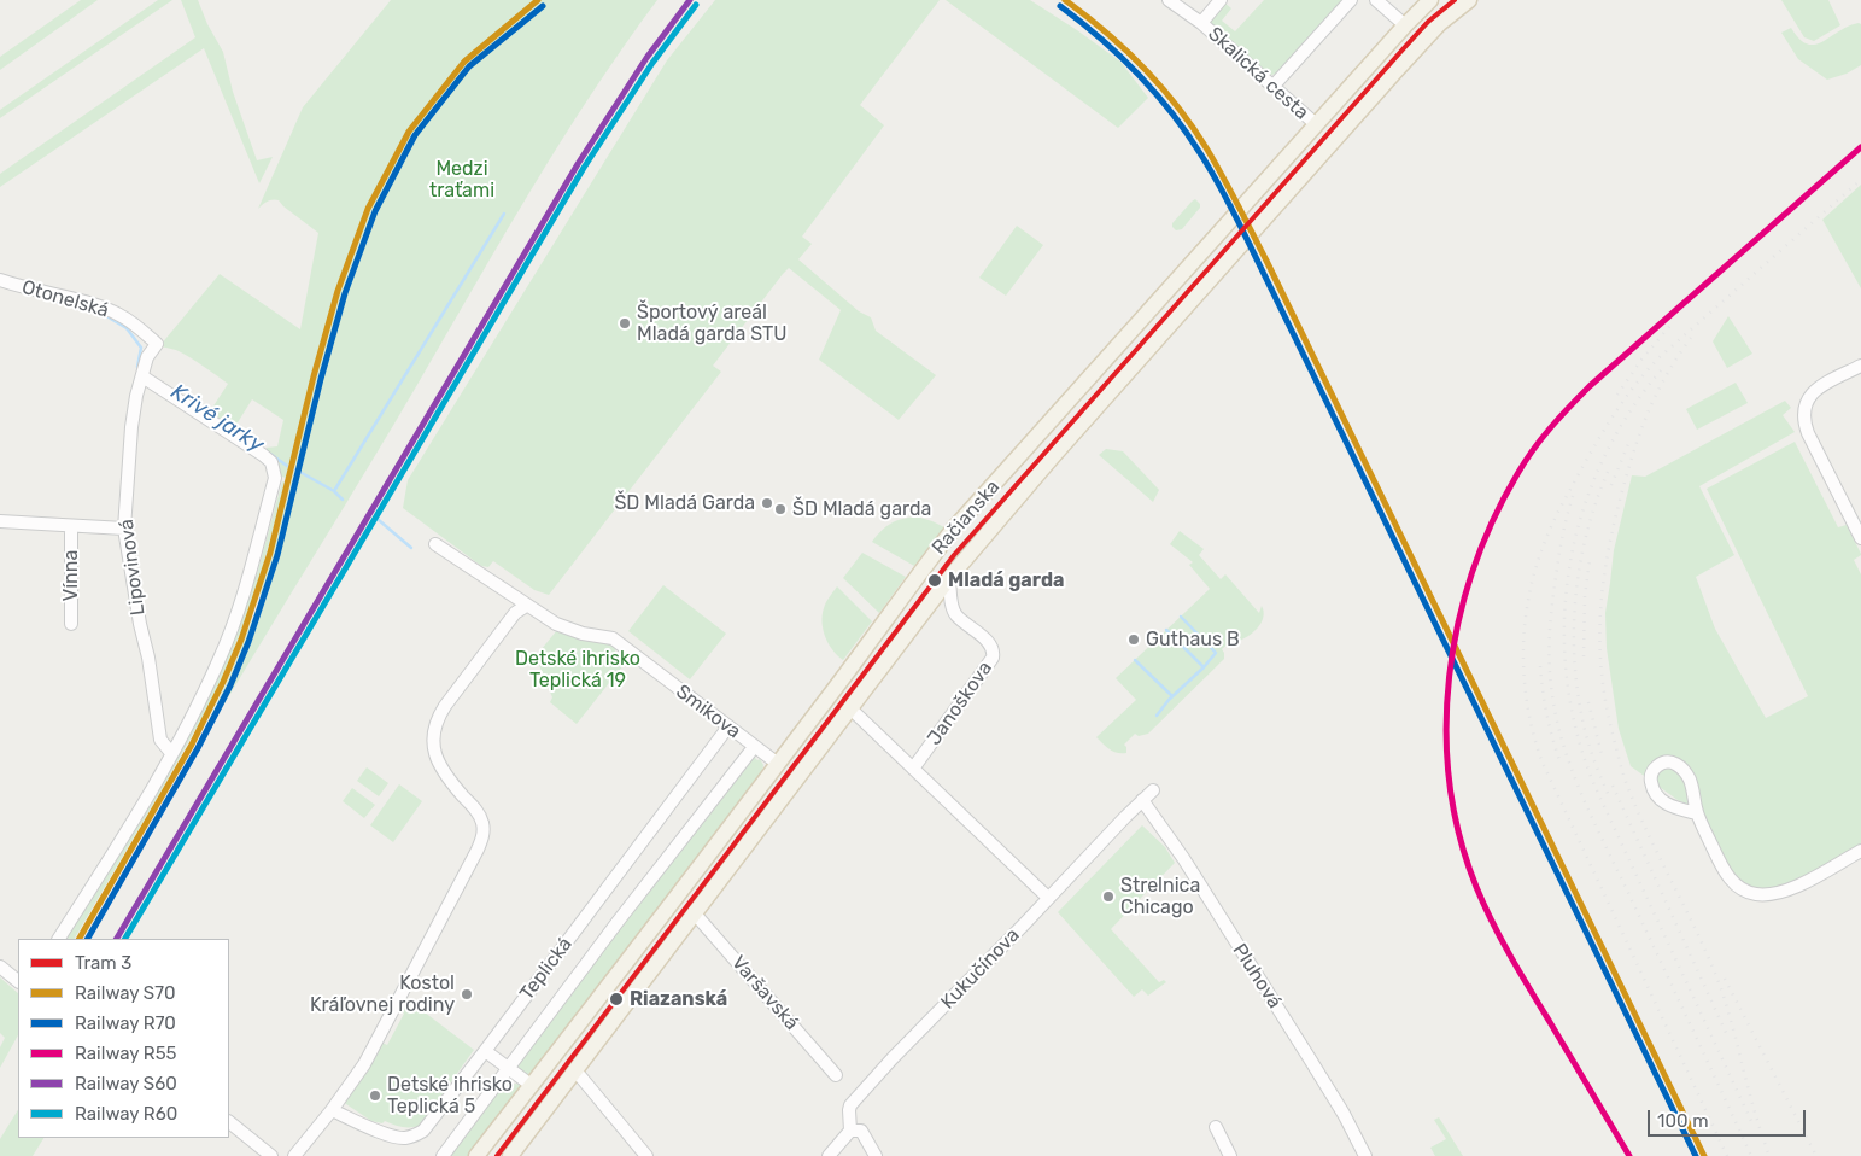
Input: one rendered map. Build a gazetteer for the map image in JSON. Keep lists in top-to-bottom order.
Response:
{
  "streets": {
    "main road": ["Račianska"],
    "street": [
      "Skalická cesta",
      "Otonelská",
      "Lipovinová",
      "Vínna",
      "Janoškova",
      "Smikova",
      "Teplická",
      "Kukučínova",
      "Pluhová",
      "Varšavská"
    ]
  },
  "crossings": [
    ["Skalická cesta", "Račianska"],
    ["Otonelská", "Lipovinová"],
    ["Račianska", "Janoškova"],
    ["Račianska", "Smikova"],
    ["Račianska", "Varšavská"],
    ["Lipovinová", "Vínna"],
    ["Smikova", "Teplická"],
    ["Kukučínova", "Pluhová"]
  ],
  "water": ["Krivé jarky"],
  "parks": ["Medzi traťami", "Detské ihrisko Teplická 19"],
  "places": [
    "Športový areál Mladá garda STU",
    "ŠD Mladá Garda",
    "ŠD Mladá garda",
    "Mladá garda",
    "Guthaus B",
    "Strelnica Chicago",
    "Kostol Kráľovnej rodiny",
    "Riazanská",
    "Detské ihrisko Teplická 5"
  ],
  "lines": [
    "tram line 3",
    "rail line S70",
    "rail line S60",
    "rail line R60",
    "rail line R70",
    "rail line R55"
  ],
  "legend": [
    "Tram 3",
    "Railway S70",
    "Railway R70",
    "Railway R55",
    "Railway S60",
    "Railway R60"
  ],
  "scale_bar": "100 m"
}
